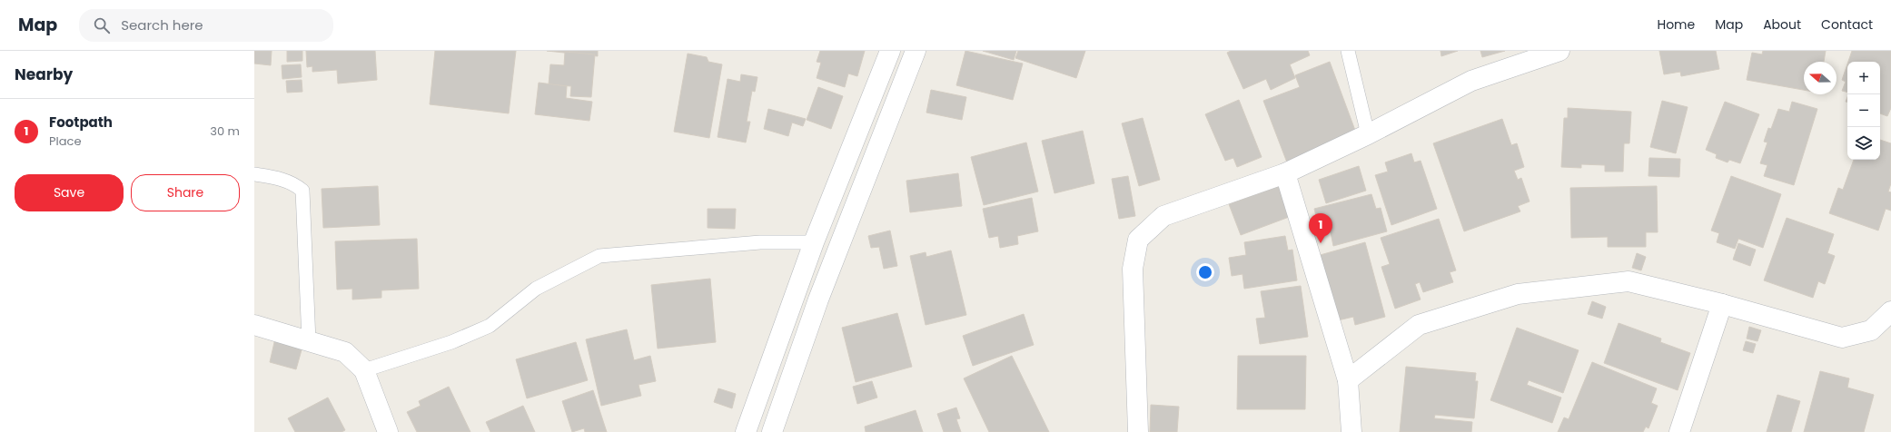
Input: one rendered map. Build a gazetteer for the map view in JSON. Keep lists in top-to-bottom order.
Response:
{
  "north": "left",
  "page": {
    "header": "Map",
    "search": "Search here",
    "nav": [
      "Home",
      "Map",
      "About",
      "Contact"
    ],
    "heading": "Nearby",
    "map_buttons": ["+", "−"],
    "list": [
      {
        "mark": "1",
        "name": "Footpath",
        "note": "Place",
        "value": "30 m"
      }
    ],
    "buttons": ["Save", "Share"],
    "pins": "1"
  }
}
